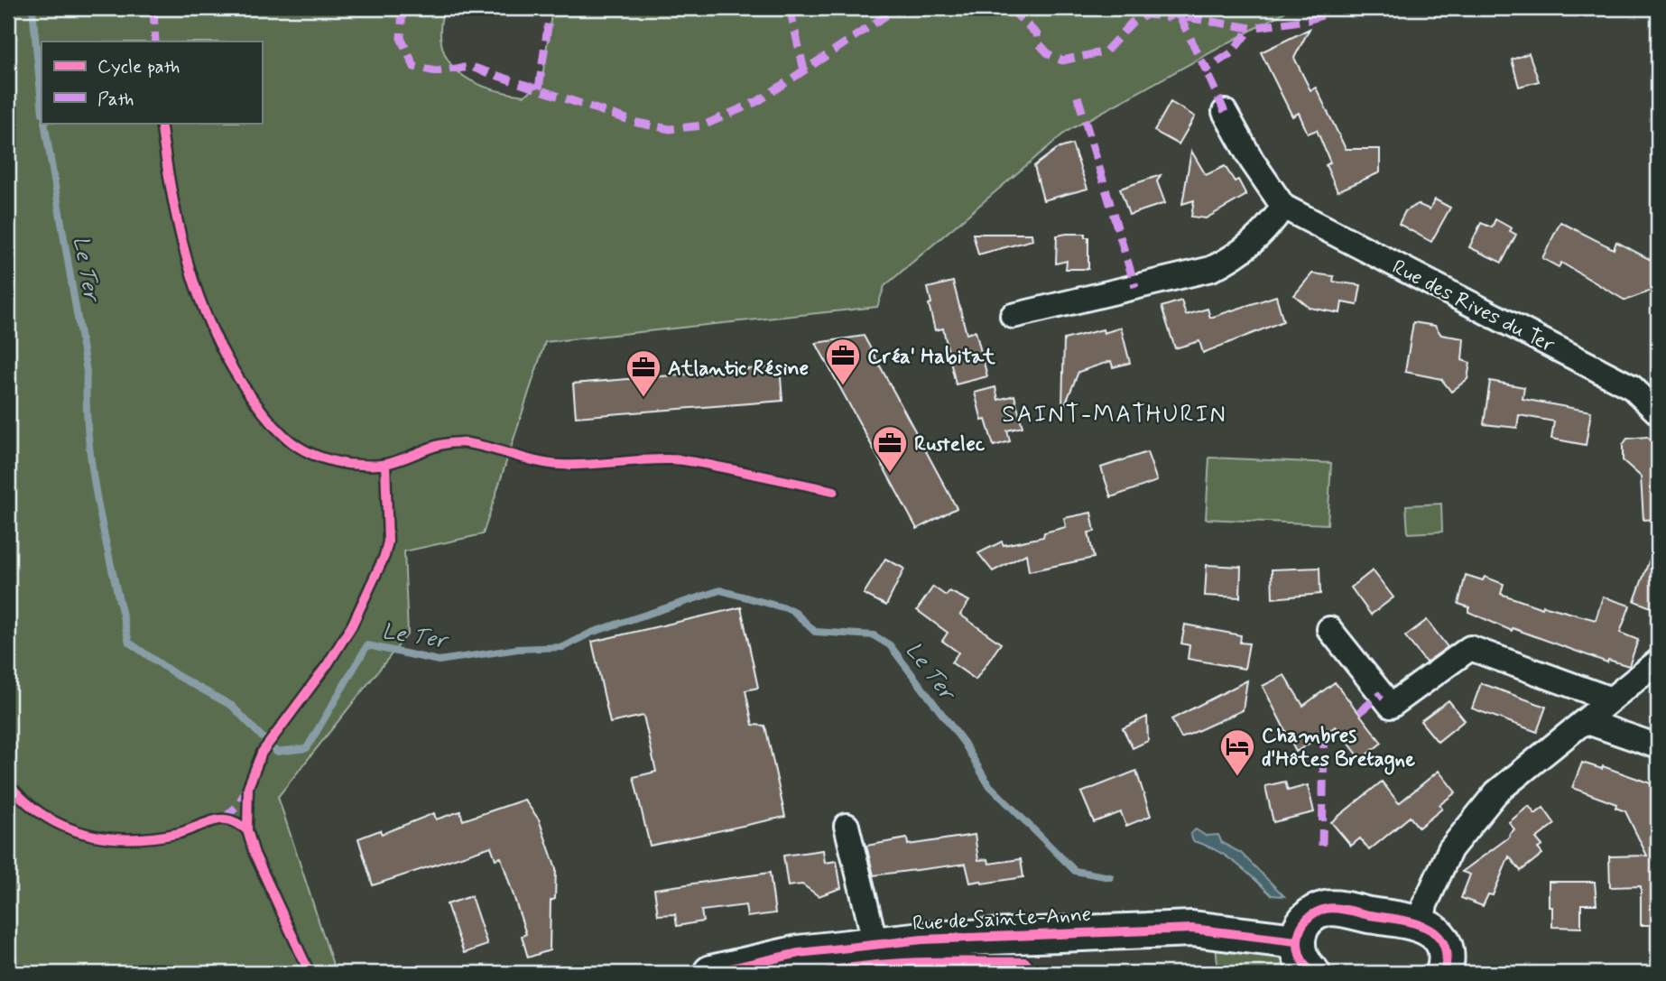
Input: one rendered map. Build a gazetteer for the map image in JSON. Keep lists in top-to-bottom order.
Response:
{
  "streets": {
    "street": ["Rue des Rives du Ter", "Rue de Sainte-Anne"]
  },
  "districts": ["SAINT-MATHURIN"],
  "water": ["Le Ter"],
  "places": {
    "office": ["Créa' Habitat", "Atlantic Résine", "Rustelec"],
    "hotel": ["Chambres d'Hôtes Bretagne"]
  },
  "legend": ["Cycle path", "Path"]
}
